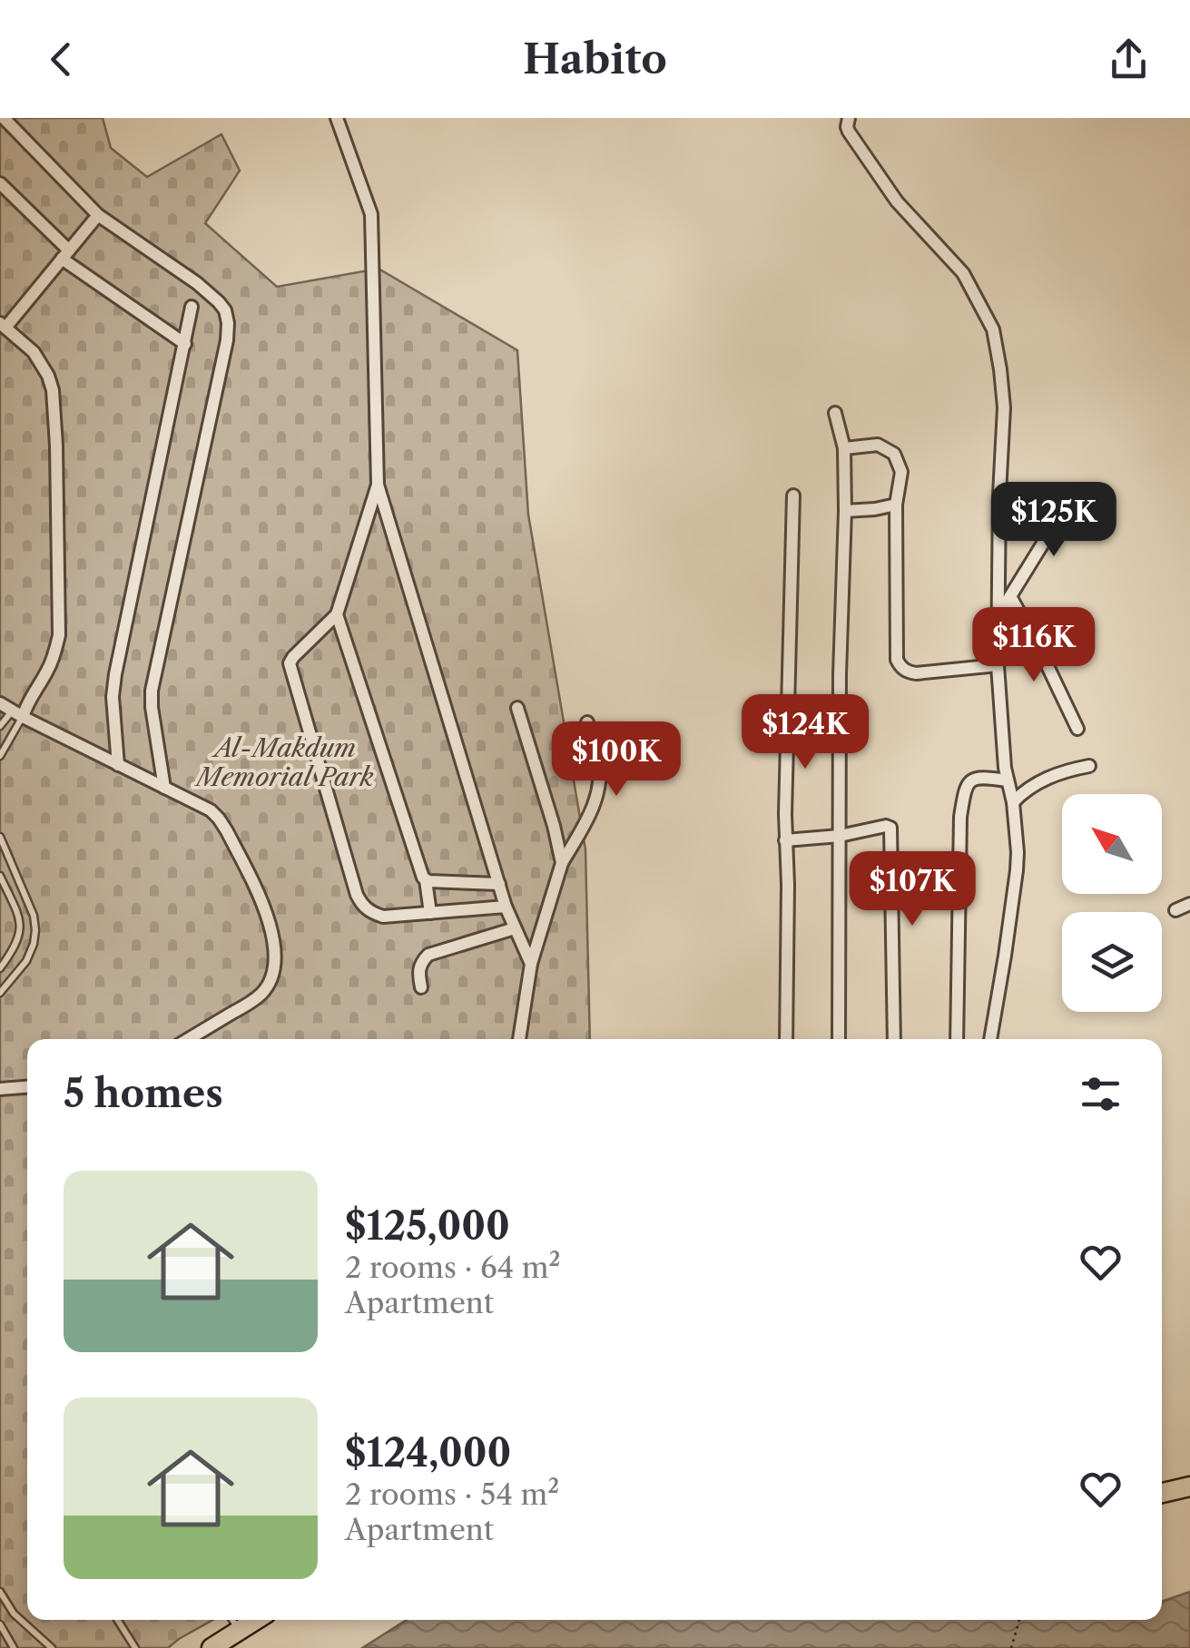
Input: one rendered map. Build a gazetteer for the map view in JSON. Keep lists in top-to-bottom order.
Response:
{
  "parks": ["Al-Makdum Memorial Park"],
  "north": "top left",
  "page": {
    "header": "Habito",
    "price": [
      "$125K",
      "$116K",
      "$124K",
      "$100K",
      "$107K"
    ],
    "heading": "5 homes",
    "list": [
      {
        "name": "$125,000",
        "note": "2 rooms · 64 m² · Apartment"
      },
      {
        "name": "$124,000",
        "note": "2 rooms · 54 m² · Apartment"
      }
    ]
  }
}
